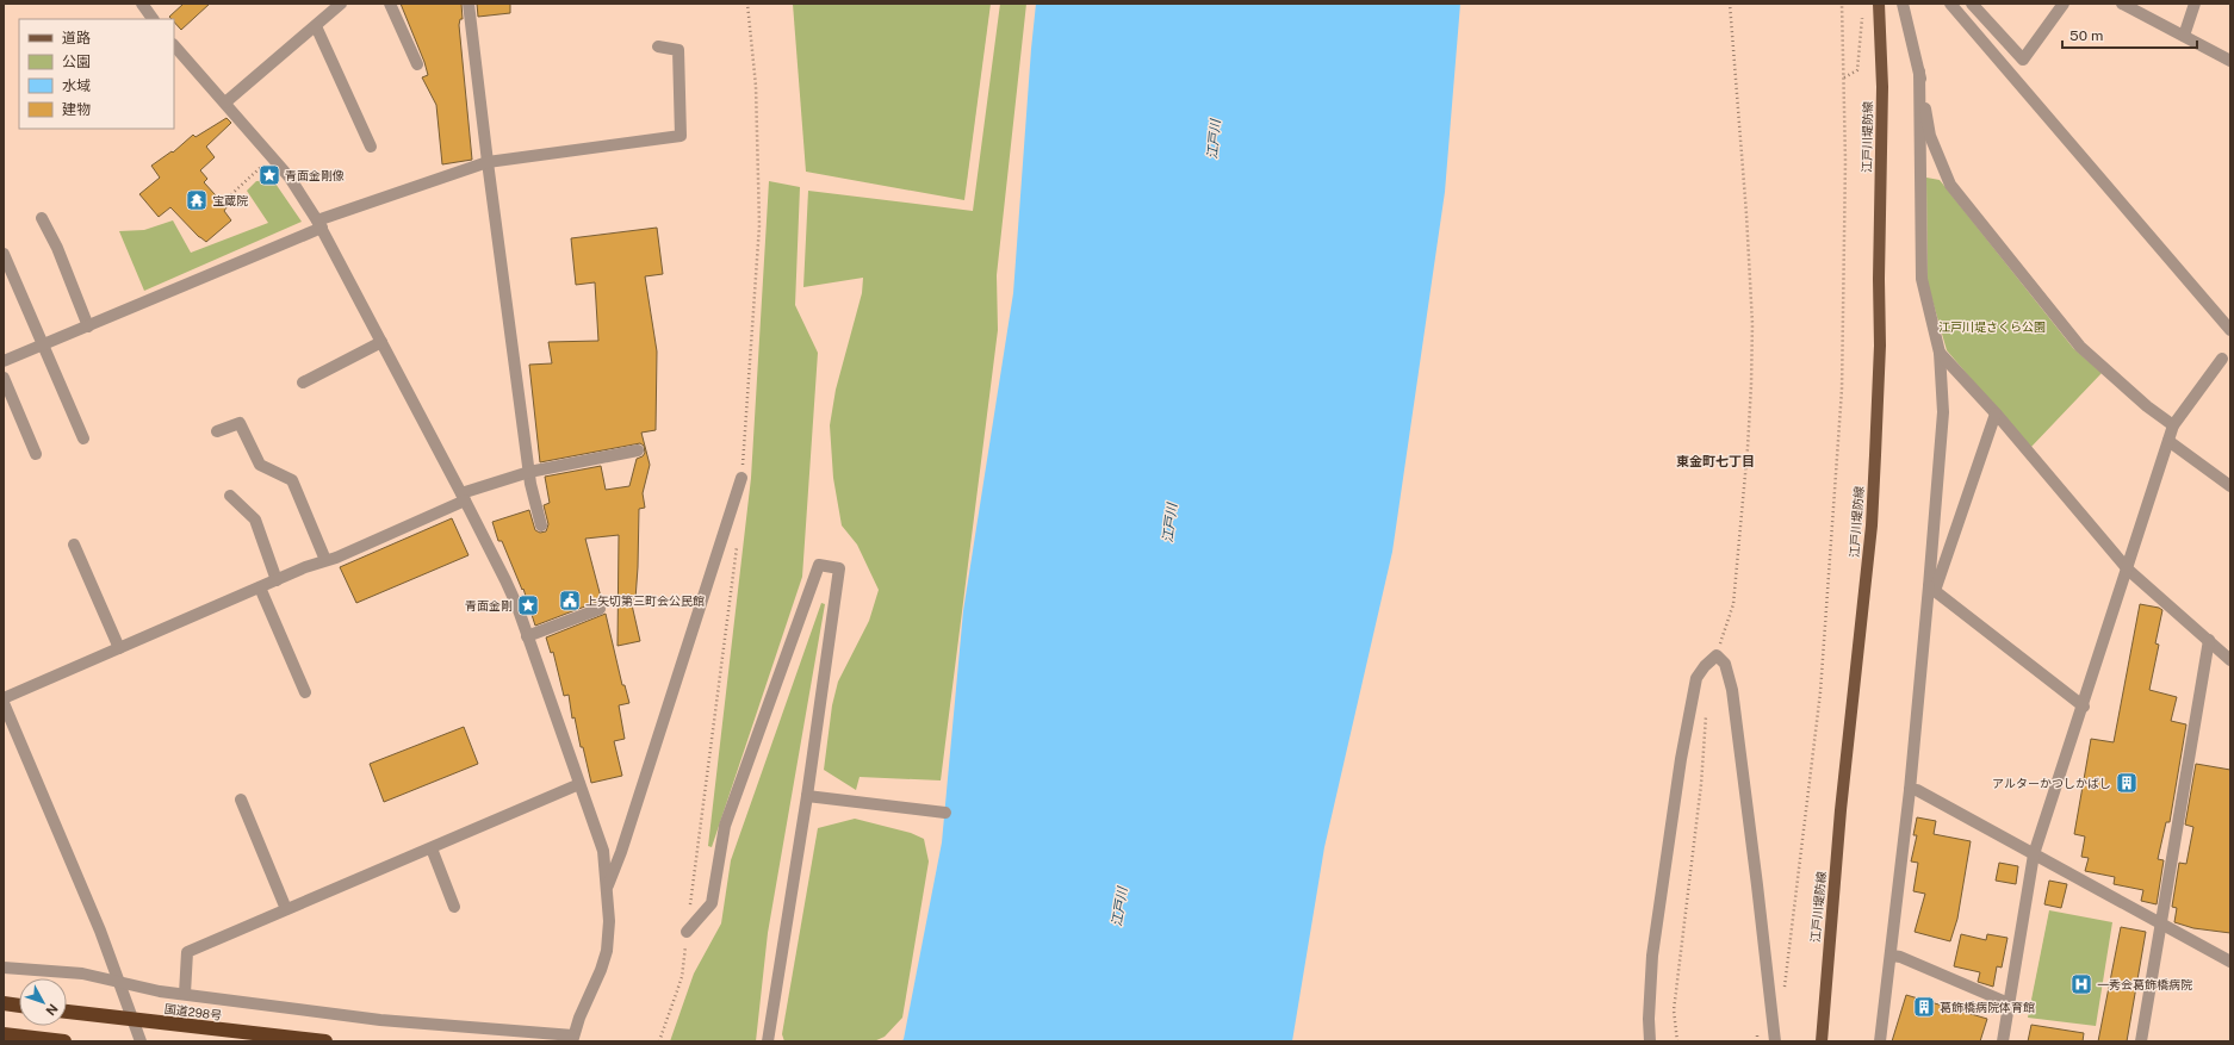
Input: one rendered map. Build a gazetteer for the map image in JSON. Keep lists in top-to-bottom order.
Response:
{
  "streets": {
    "highway": ["国道298号"],
    "main road": ["江戸川堤防線"]
  },
  "districts": ["東金町七丁目"],
  "water": ["江戸川"],
  "parks": ["江戸川堤さくら公園"],
  "places": {
    "place": ["青面金剛像", "青面金剛"],
    "temple": ["宝蔵院"],
    "public building": ["上矢切第三町会公民館"],
    "building": ["アルターかつしかばし", "葛飾橋病院体育館"],
    "hospital": ["一秀会葛飾橋病院"]
  },
  "legend": [
    "道路",
    "公園",
    "水域",
    "建物"
  ],
  "scale_bar": "50 m",
  "north": "bottom right"
}
